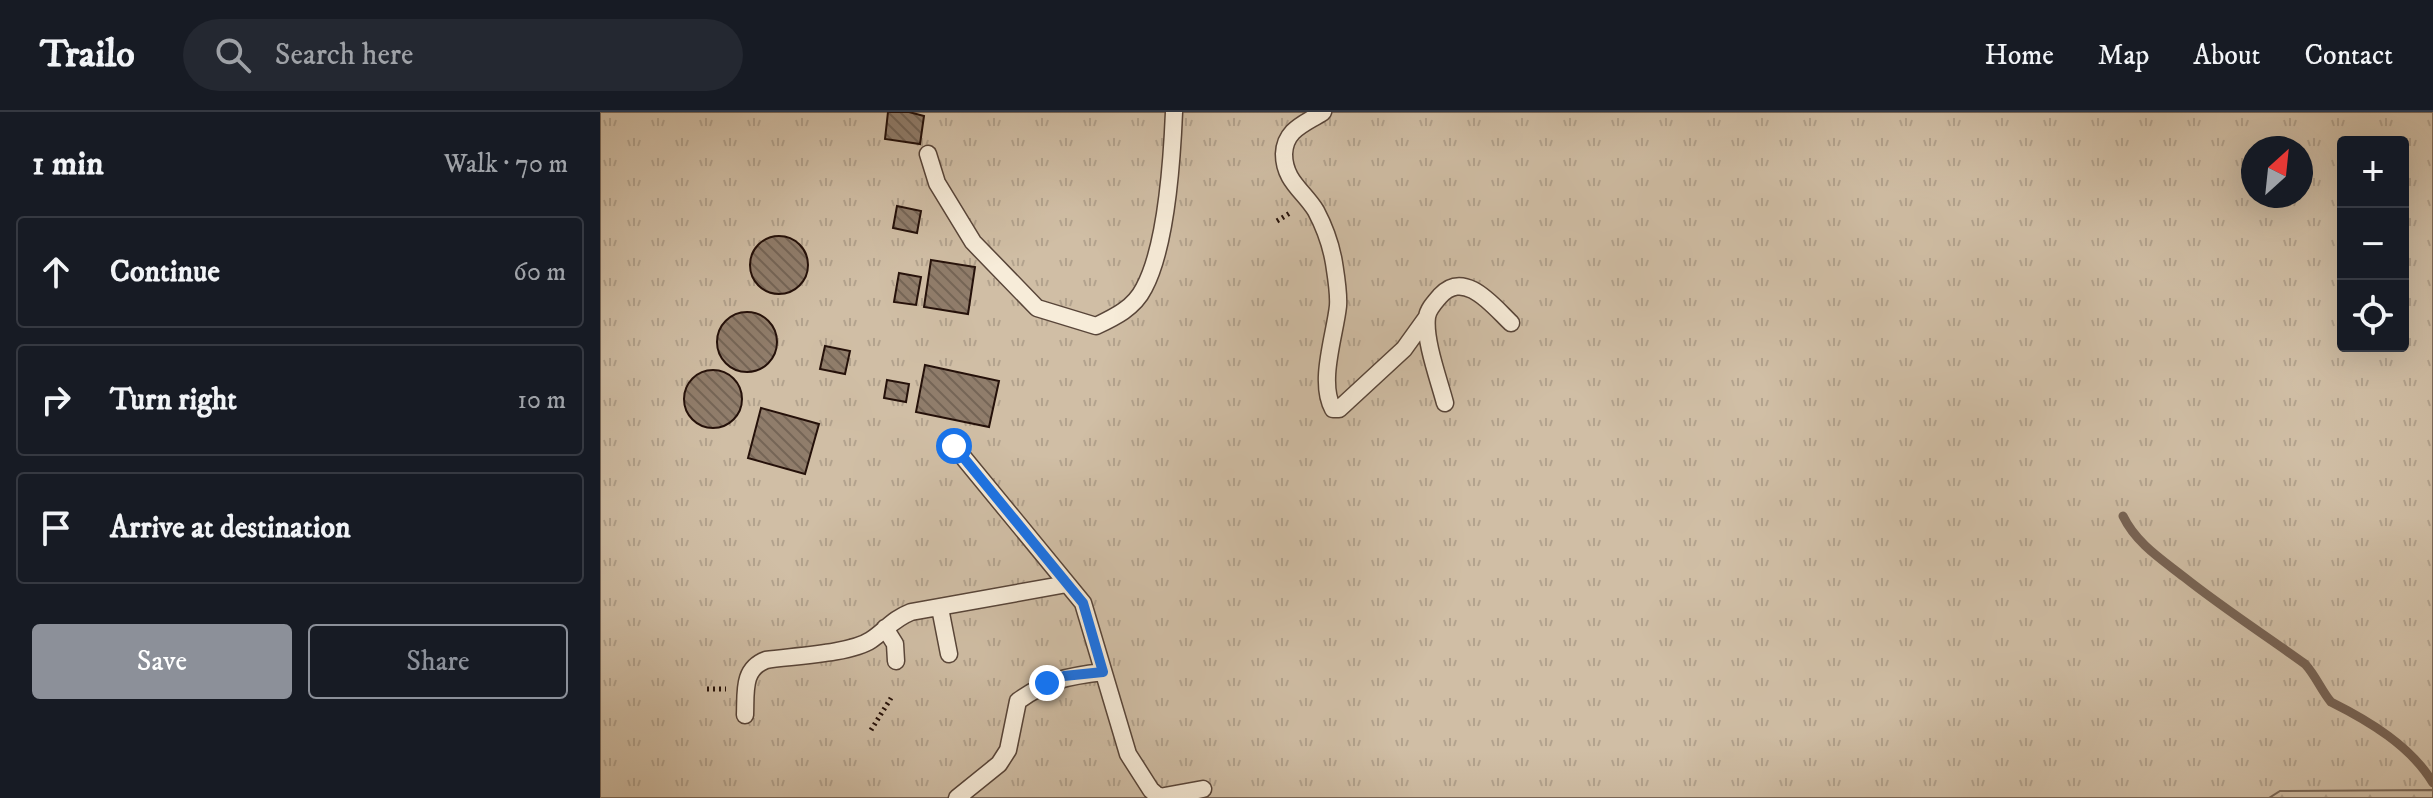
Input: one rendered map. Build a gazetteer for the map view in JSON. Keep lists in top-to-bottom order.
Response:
{
  "north": "top right",
  "page": {
    "header": "Trailo",
    "search": "Search here",
    "nav": [
      "Home",
      "Map",
      "About",
      "Contact"
    ],
    "heading": ["1 min", "Walk · 70 m"],
    "map_buttons": ["+", "−"],
    "list": [
      ["Continue", "60 m"],
      ["Turn right", "10 m"],
      "Arrive at destination"
    ],
    "buttons": ["Save", "Share"]
  }
}
